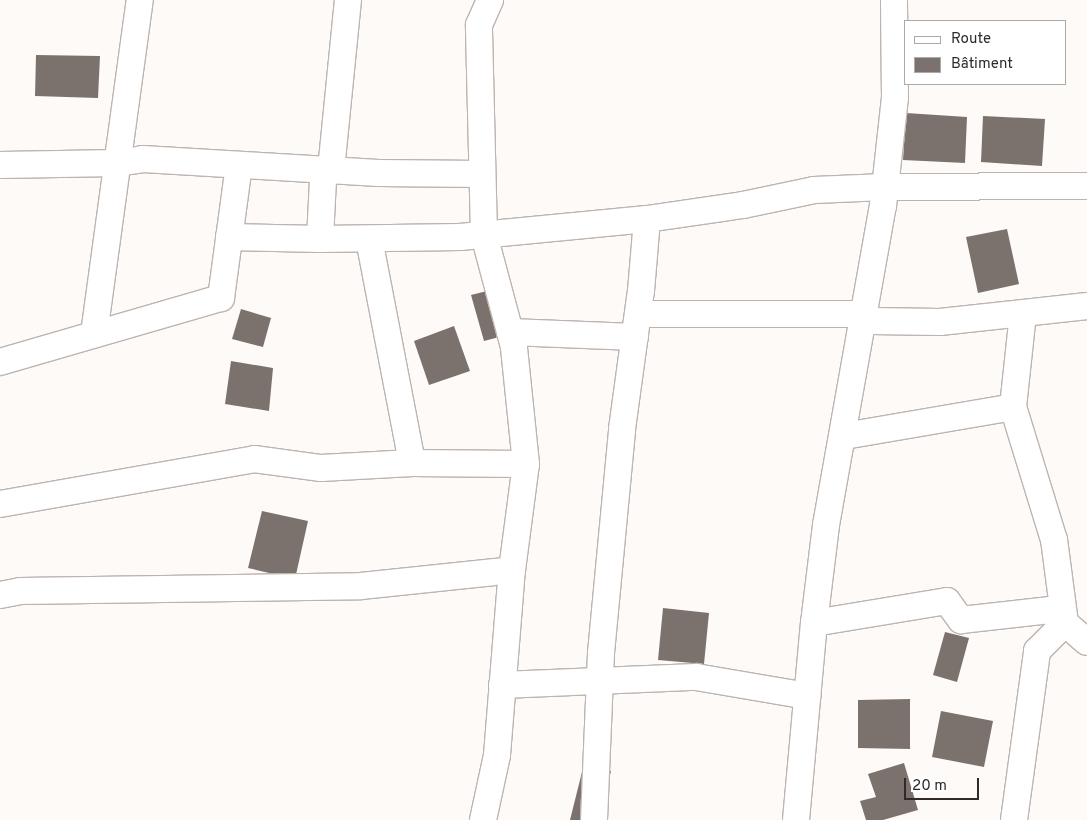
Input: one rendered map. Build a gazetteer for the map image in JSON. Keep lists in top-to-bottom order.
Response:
{
  "legend": ["Route", "Bâtiment"],
  "scale_bar": "20 m"
}
